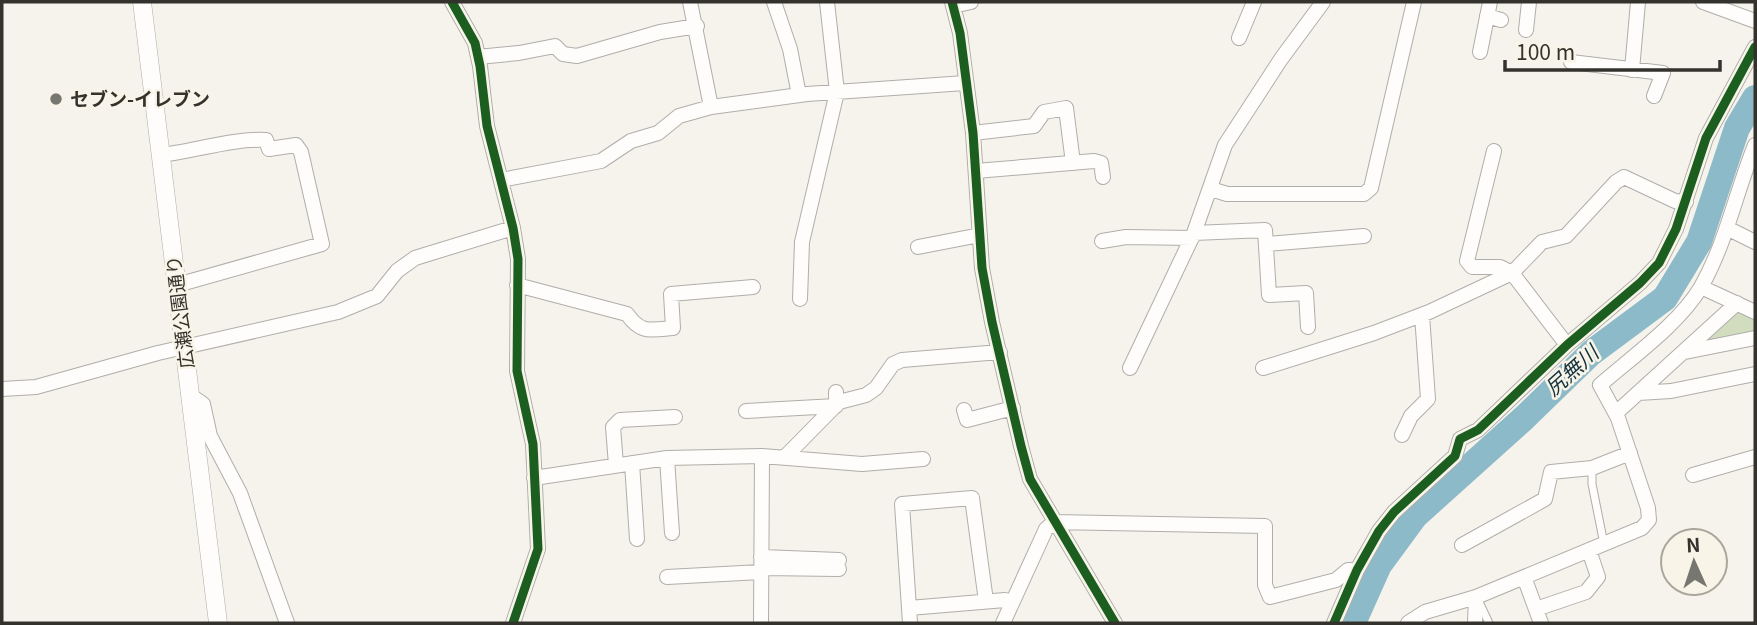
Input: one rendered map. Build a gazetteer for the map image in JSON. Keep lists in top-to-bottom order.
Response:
{
  "streets": {
    "street": ["広瀬公園通り"]
  },
  "water": ["尻無川"],
  "places": ["セブン-イレブン"],
  "scale_bar": "100 m",
  "north": "top"
}
